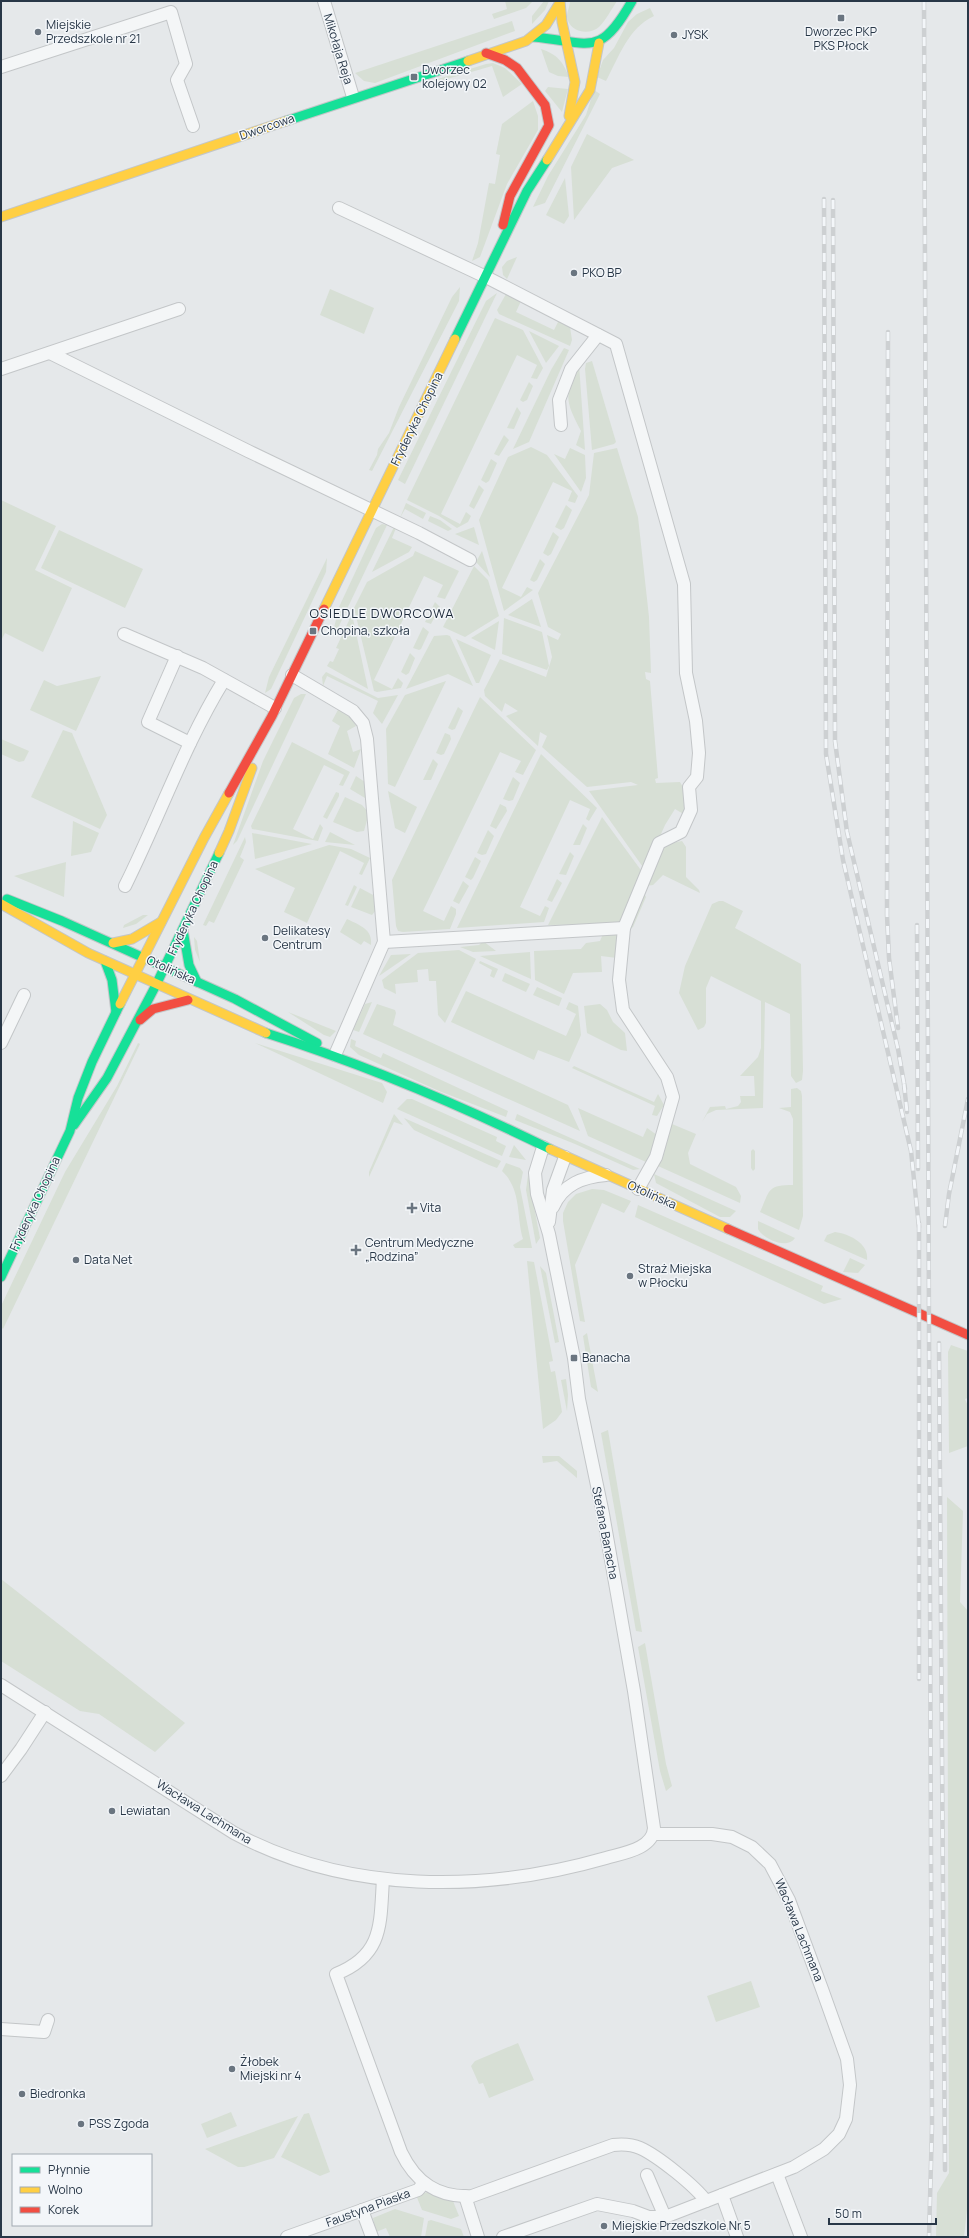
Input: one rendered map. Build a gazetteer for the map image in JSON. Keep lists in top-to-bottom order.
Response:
{
  "streets": {
    "street": [
      "Mikołaja Reja",
      "Dworcowa",
      "Fryderyka Chopina",
      "Otolińska",
      "Stefana Banacha",
      "Wacława Lachmana",
      "Faustyna Piaska"
    ]
  },
  "crossings": [
    ["Mikołaja Reja", "Dworcowa"],
    ["Dworcowa", "Fryderyka Chopina"],
    ["Fryderyka Chopina", "Otolińska"],
    ["Otolińska", "Stefana Banacha"],
    ["Stefana Banacha", "Wacława Lachmana"]
  ],
  "districts": ["OSIEDLE DWORCOWA"],
  "places": {
    "transit": [
      "Dworzec PKP PKS Płock",
      "Dworzec kolejowy 02",
      "Chopina, szkoła",
      "Banacha"
    ],
    "other": [
      "Miejskie Przedszkole nr 21",
      "JYSK",
      "PKO BP",
      "Delikatesy Centrum",
      "Data Net",
      "Straż Miejska w Płocku",
      "Lewiatan",
      "Żłobek Miejski nr 4",
      "Biedronka",
      "PSS Zgoda",
      "Miejskie Przedszkole Nr 5"
    ],
    "health": ["Vita", "Centrum Medyczne „Rodzina”"]
  },
  "legend": ["Płynnie", "Wolno", "Korek"],
  "scale_bar": "50 m"
}
